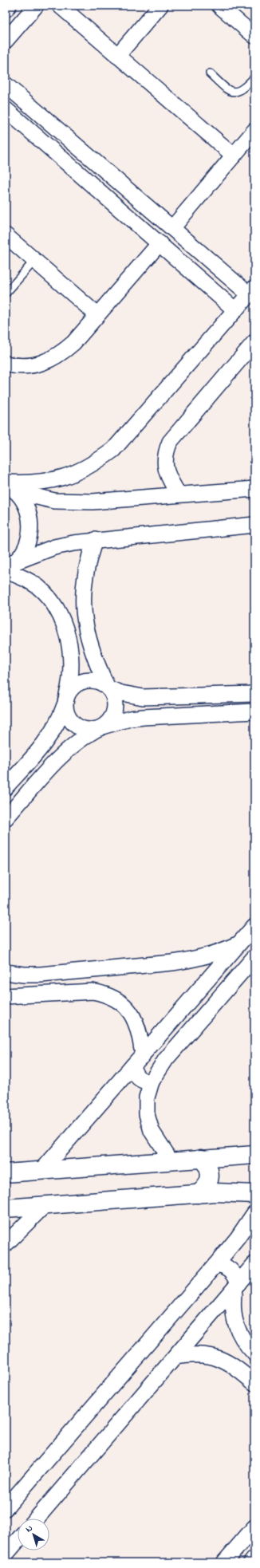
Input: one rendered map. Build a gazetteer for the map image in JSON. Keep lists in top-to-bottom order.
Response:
{
  "north": "top left"
}
